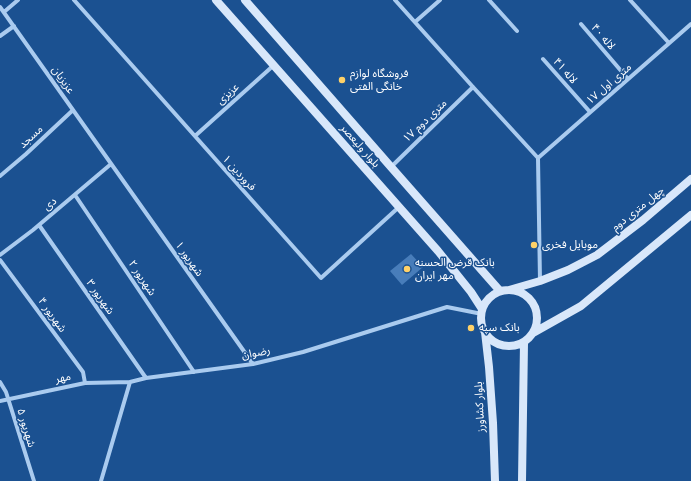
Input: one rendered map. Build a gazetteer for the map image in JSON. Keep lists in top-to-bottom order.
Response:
{
  "streets": {
    "main road": ["بلوار ولیعصر", "چهل متری دوم", "بلوار کشاورز"],
    "street": [
      "لاله ۴۰",
      "لاله ۴۱",
      "عزیزیان",
      "۱۷ متری اول",
      "عزیزی",
      "۱۷ متری دوم",
      "مسجد",
      "فروردین ۱",
      "دی",
      "شهریور ۱",
      "شهریور ۲",
      "شهریور ۳",
      "شهریور ۴",
      "رضوان",
      "مهر",
      "شهریور ۵"
    ]
  },
  "crossings": [
    ["لاله ۴۰", "۱۷ متری اول"],
    ["لاله ۴۱", "۱۷ متری اول"],
    ["عزیزیان", "مسجد"],
    ["عزیزیان", "دی"],
    ["عزیزیان", "شهریور ۱"],
    ["عزیزی", "بلوار ولیعصر"],
    ["عزیزی", "فروردین ۱"],
    ["۱۷ متری دوم", "بلوار ولیعصر"],
    ["بلوار ولیعصر", "فروردین ۱"],
    ["بلوار ولیعصر", "چهل متری دوم"],
    ["بلوار ولیعصر", "رضوان"],
    ["بلوار ولیعصر", "بلوار کشاورز"],
    ["دی", "شهریور ۱"],
    ["دی", "شهریور ۲"],
    ["دی", "شهریور ۳"],
    ["چهل متری دوم", "رضوان"],
    ["چهل متری دوم", "بلوار کشاورز"],
    ["شهریور ۱", "رضوان"],
    ["شهریور ۲", "رضوان"],
    ["شهریور ۳", "رضوان"],
    ["شهریور ۴", "مهر"],
    ["رضوان", "مهر"],
    ["رضوان", "بلوار کشاورز"],
    ["مهر", "شهریور ۵"]
  ],
  "places": [
    "فروشگاه لوازم خانگی الفتی",
    "موبایل فخری",
    "بانک قرض الحسنه مهر ایران",
    "بانک سپه"
  ]
}
